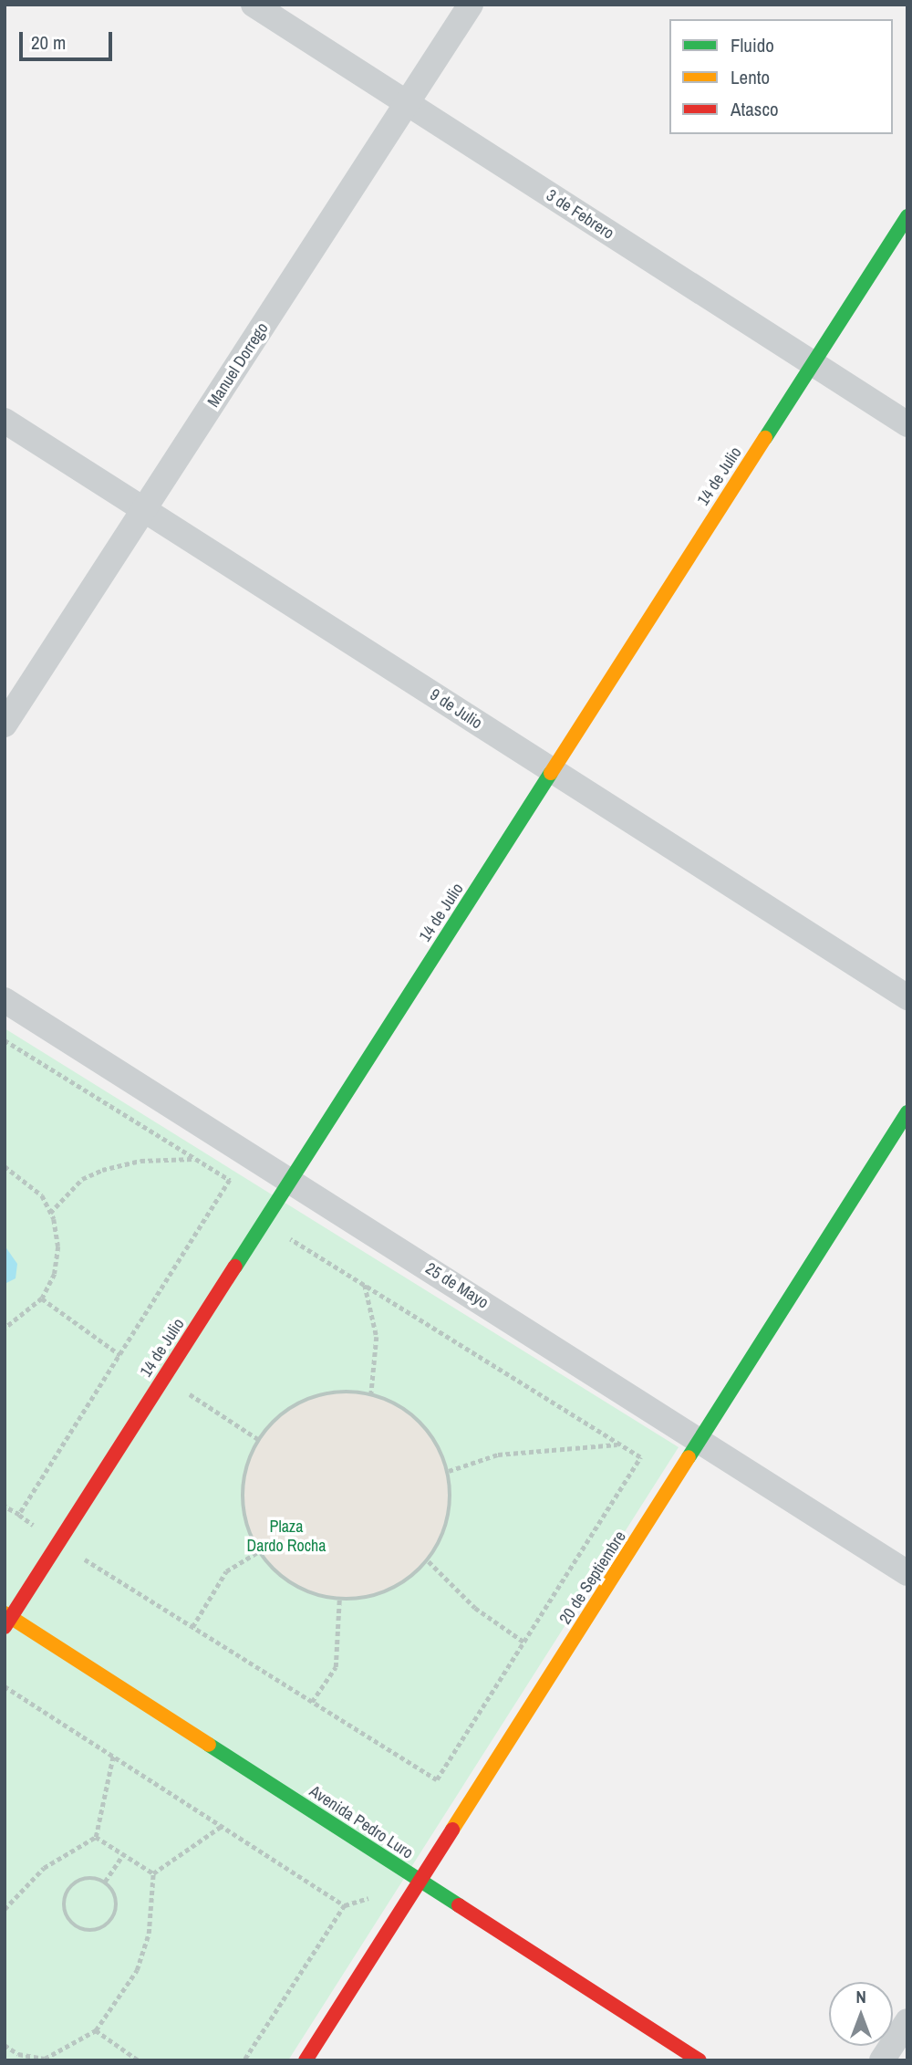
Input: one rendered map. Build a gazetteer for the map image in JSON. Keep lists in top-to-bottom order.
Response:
{
  "streets": {
    "street": [
      "3 de Febrero",
      "Manuel Dorrego",
      "14 de Julio",
      "9 de Julio",
      "25 de Mayo",
      "20 de Septiembre",
      "Avenida Pedro Luro"
    ]
  },
  "crossings": [
    ["3 de Febrero", "Manuel Dorrego"],
    ["3 de Febrero", "14 de Julio"],
    ["Manuel Dorrego", "9 de Julio"],
    ["14 de Julio", "9 de Julio"],
    ["14 de Julio", "25 de Mayo"],
    ["14 de Julio", "Avenida Pedro Luro"],
    ["25 de Mayo", "20 de Septiembre"],
    ["20 de Septiembre", "Avenida Pedro Luro"]
  ],
  "parks": ["Plaza Dardo Rocha"],
  "legend": ["Fluido", "Lento", "Atasco"],
  "scale_bar": "20 m",
  "north": "top"
}
